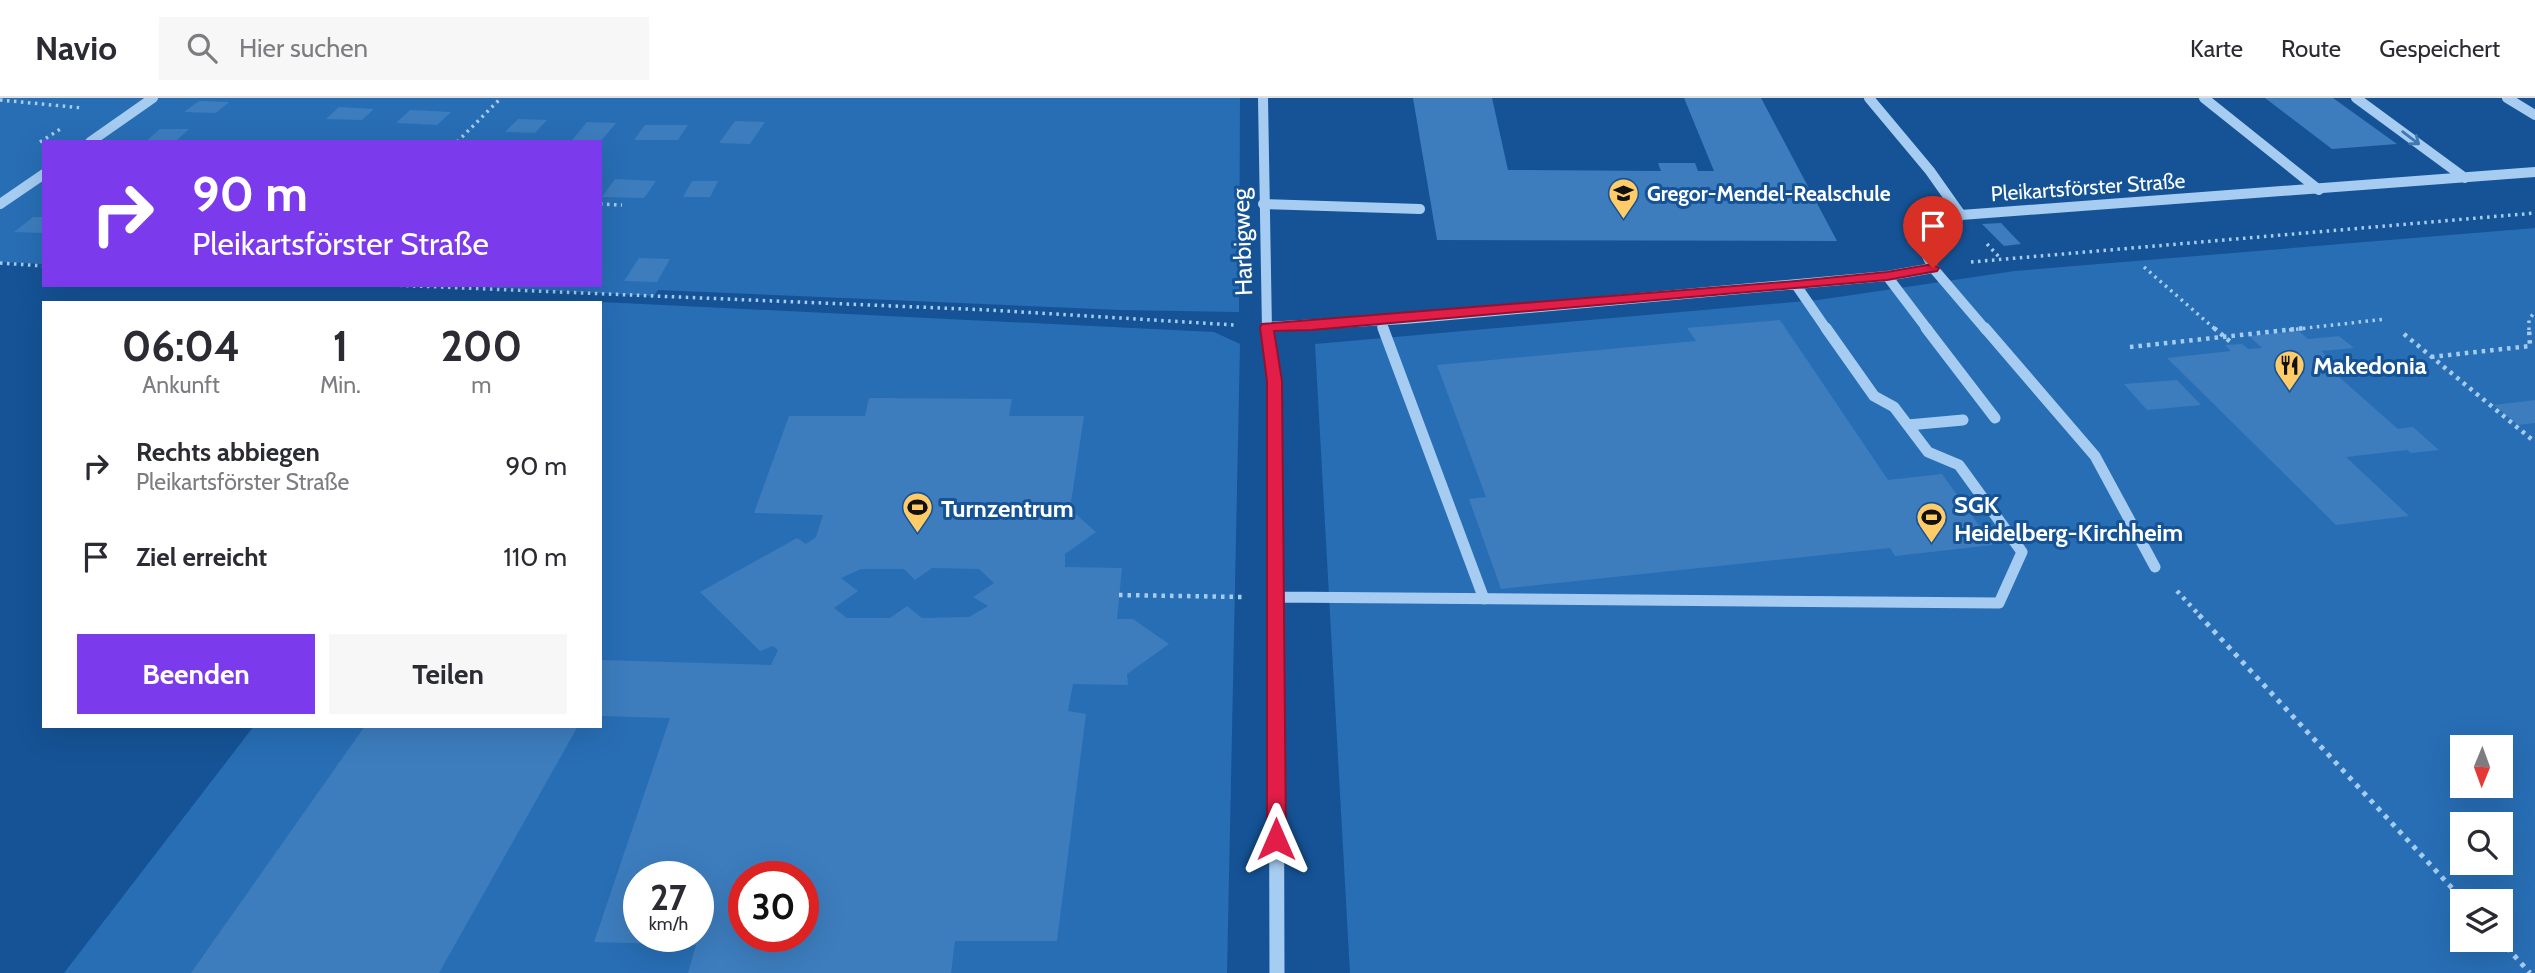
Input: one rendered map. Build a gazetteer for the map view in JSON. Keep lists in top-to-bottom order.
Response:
{
  "streets": {
    "street": ["Pleikartsförster Straße", "Harbigweg"]
  },
  "places": {
    "school or university": ["Gregor-Mendel-Realschule"],
    "restaurant": ["Makedonia"],
    "sports": ["Turnzentrum", "SGK Heidelberg-Kirchheim"]
  },
  "north": "bottom",
  "page": {
    "header": "Navio",
    "search": "Hier suchen",
    "nav": ["Karte", "Route", "Gespeichert"],
    "turn": ["90 m", "Pleikartsförster Straße"],
    "eta": [
      "06:04",
      "Ankunft",
      "1",
      "Min.",
      "200",
      "m"
    ],
    "list": [
      {
        "name": "Rechts abbiegen",
        "note": "Pleikartsförster Straße",
        "value": "90 m"
      },
      {
        "name": "Ziel erreicht",
        "value": "110 m"
      }
    ],
    "buttons": ["Beenden", "Teilen"],
    "speed": "27 km/h",
    "limit": "30"
  }
}
